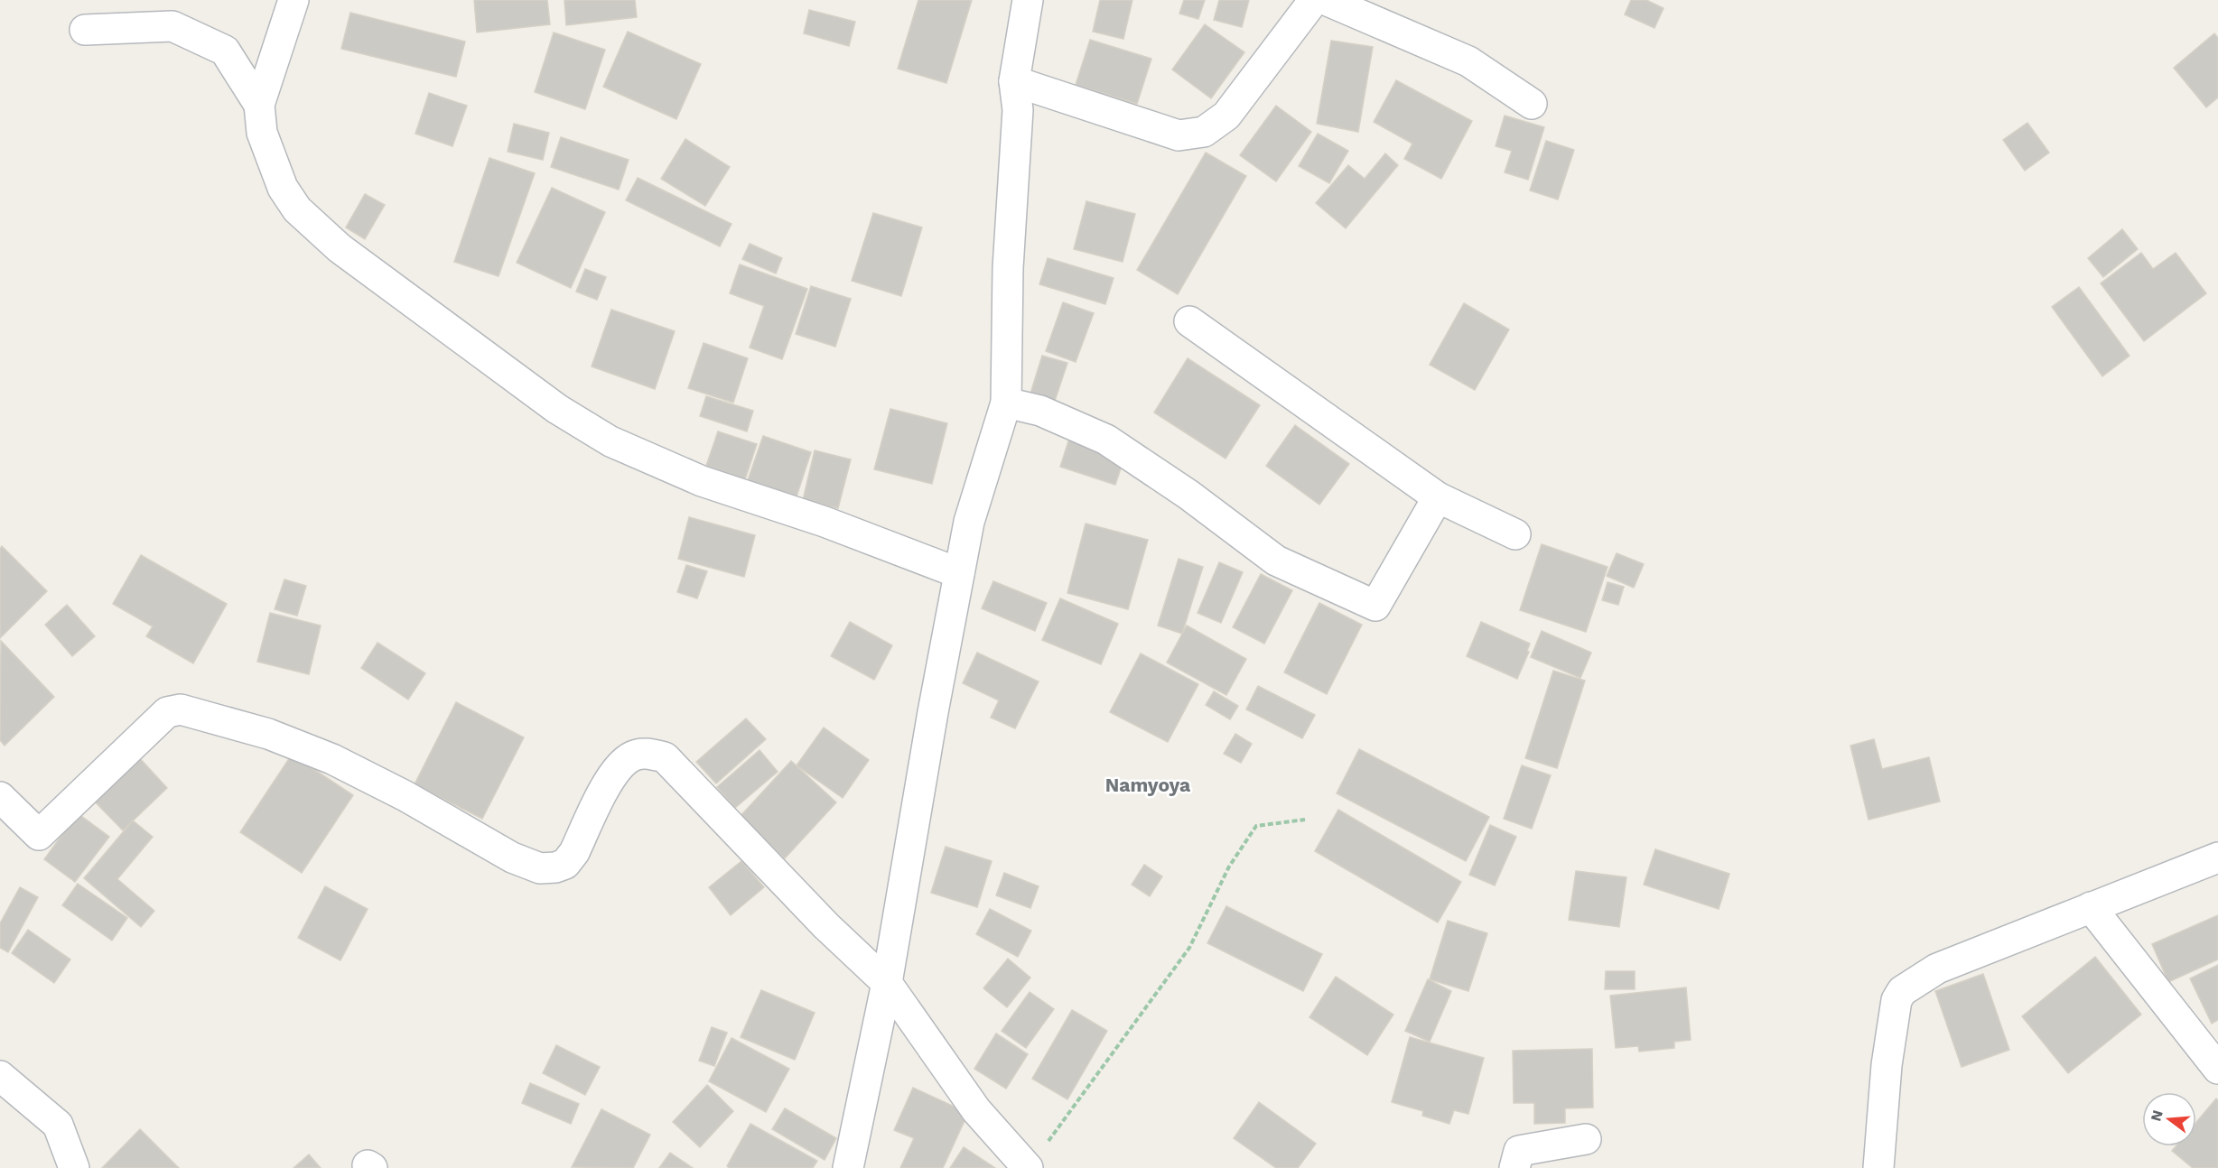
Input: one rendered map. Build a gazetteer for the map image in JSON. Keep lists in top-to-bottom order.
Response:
{
  "districts": ["Namyoya"],
  "north": "left"
}
